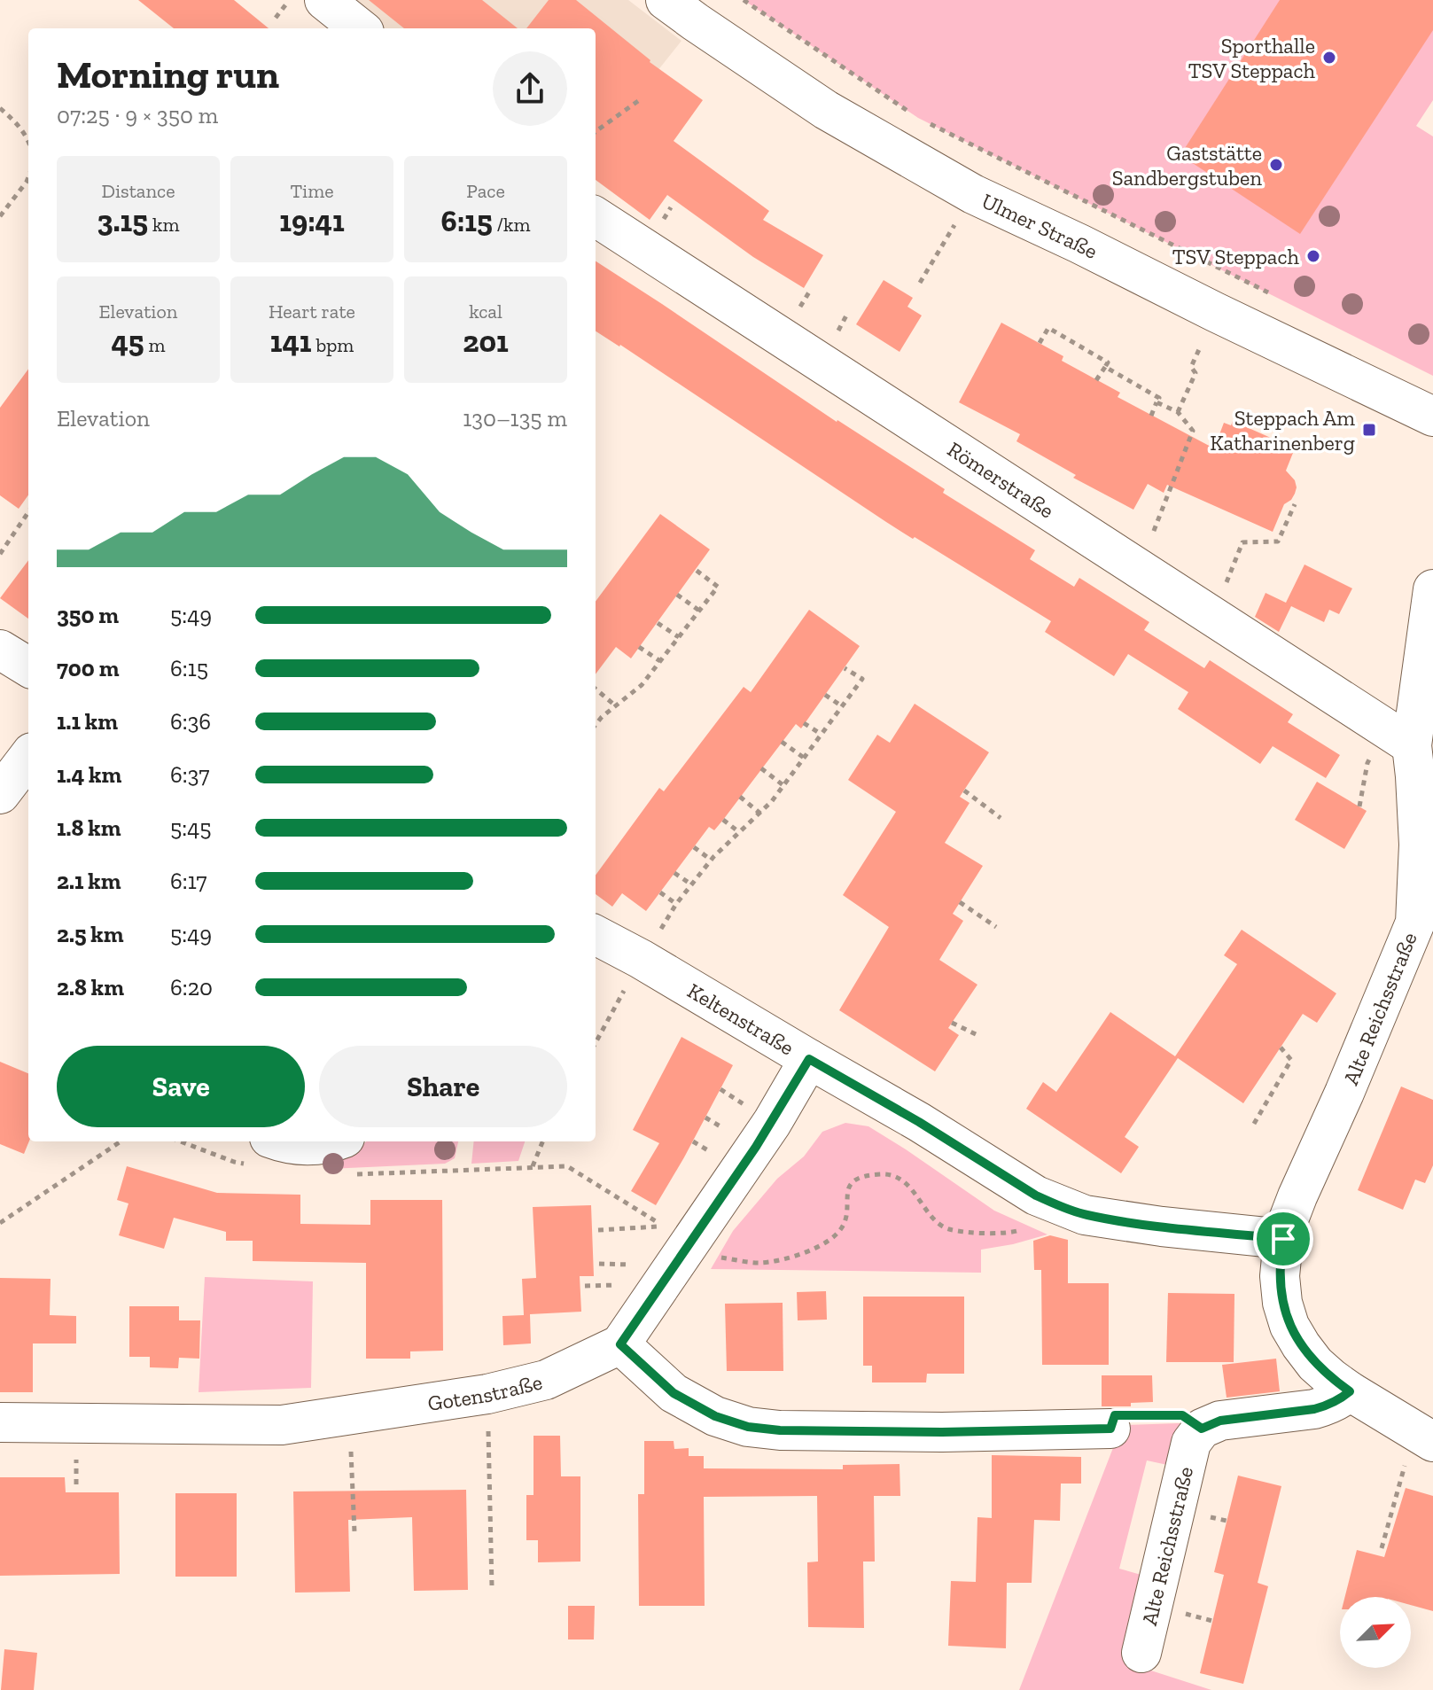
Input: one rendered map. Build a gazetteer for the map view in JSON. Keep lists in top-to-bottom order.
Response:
{
  "streets": {
    "street": [
      "Ulmer Straße",
      "Römerstraße",
      "Alte Reichsstraße",
      "Keltenstraße",
      "Gotenstraße"
    ]
  },
  "crossings": [
    ["Römerstraße", "Alte Reichsstraße"],
    ["Alte Reichsstraße", "Keltenstraße"],
    ["Keltenstraße", "Gotenstraße"]
  ],
  "places": {
    "other": ["Sporthalle TSV Steppach", "Gaststätte Sandbergstuben", "TSV Steppach"],
    "transit": ["Steppach Am Katharinenberg"]
  },
  "north": "top right",
  "page": {
    "heading": ["Morning run", "07:25 · 9 × 350 m"],
    "stats": [
      ["Distance", "3.15 km"],
      ["Time", "19:41"],
      ["Pace", "6:15 /km"],
      ["Elevation", "45 m"],
      ["Heart rate", "141 bpm"],
      ["kcal", "201"]
    ],
    "chart": ["Elevation", "130–135 m"],
    "list": [
      {
        "name": "350 m",
        "note": "5:49"
      },
      {
        "name": "700 m",
        "note": "6:15"
      },
      {
        "name": "1.1 km",
        "note": "6:36"
      },
      {
        "name": "1.4 km",
        "note": "6:37"
      },
      {
        "name": "1.8 km",
        "note": "5:45"
      },
      {
        "name": "2.1 km",
        "note": "6:17"
      },
      {
        "name": "2.5 km",
        "note": "5:49"
      },
      {
        "name": "2.8 km",
        "note": "6:20"
      }
    ],
    "buttons": ["Save", "Share"]
  }
}
